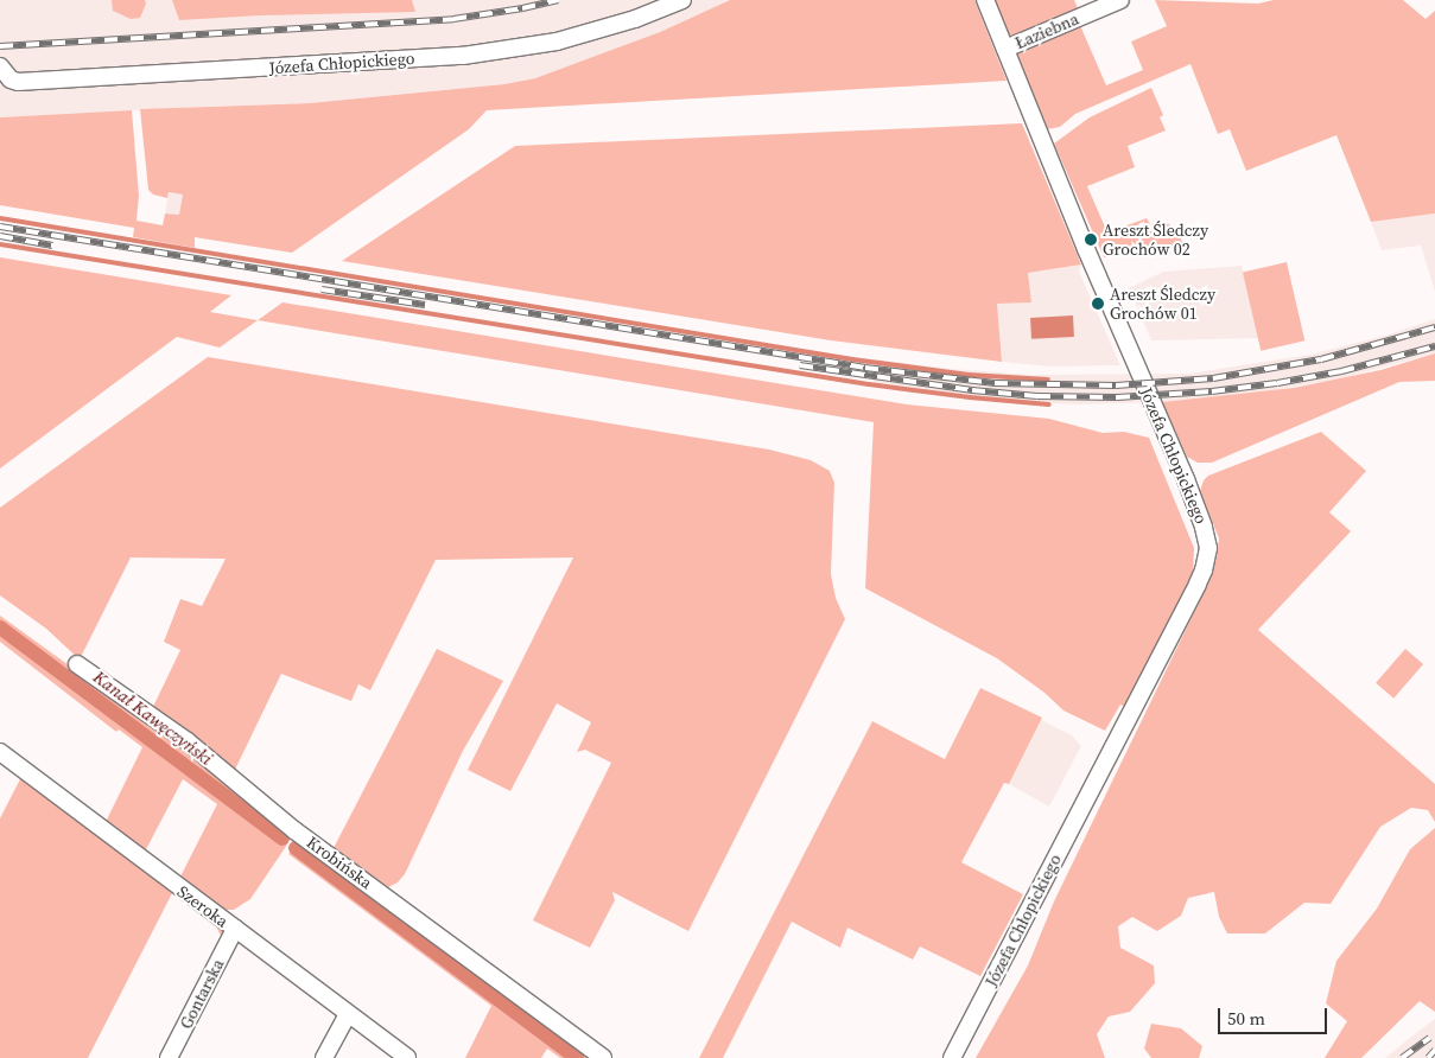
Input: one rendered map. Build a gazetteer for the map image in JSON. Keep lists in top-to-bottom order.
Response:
{
  "streets": {
    "street": [
      "Łaziebna",
      "Józefa Chłopickiego",
      "Krobińska",
      "Szeroka",
      "Gontarska"
    ]
  },
  "crossings": [
    ["Łaziebna", "Józefa Chłopickiego"],
    ["Szeroka", "Gontarska"]
  ],
  "water": ["Kanał Kawęczyński"],
  "places": ["Areszt Śledczy Grochów 02", "Areszt Śledczy Grochów 01"],
  "scale_bar": "50 m"
}
